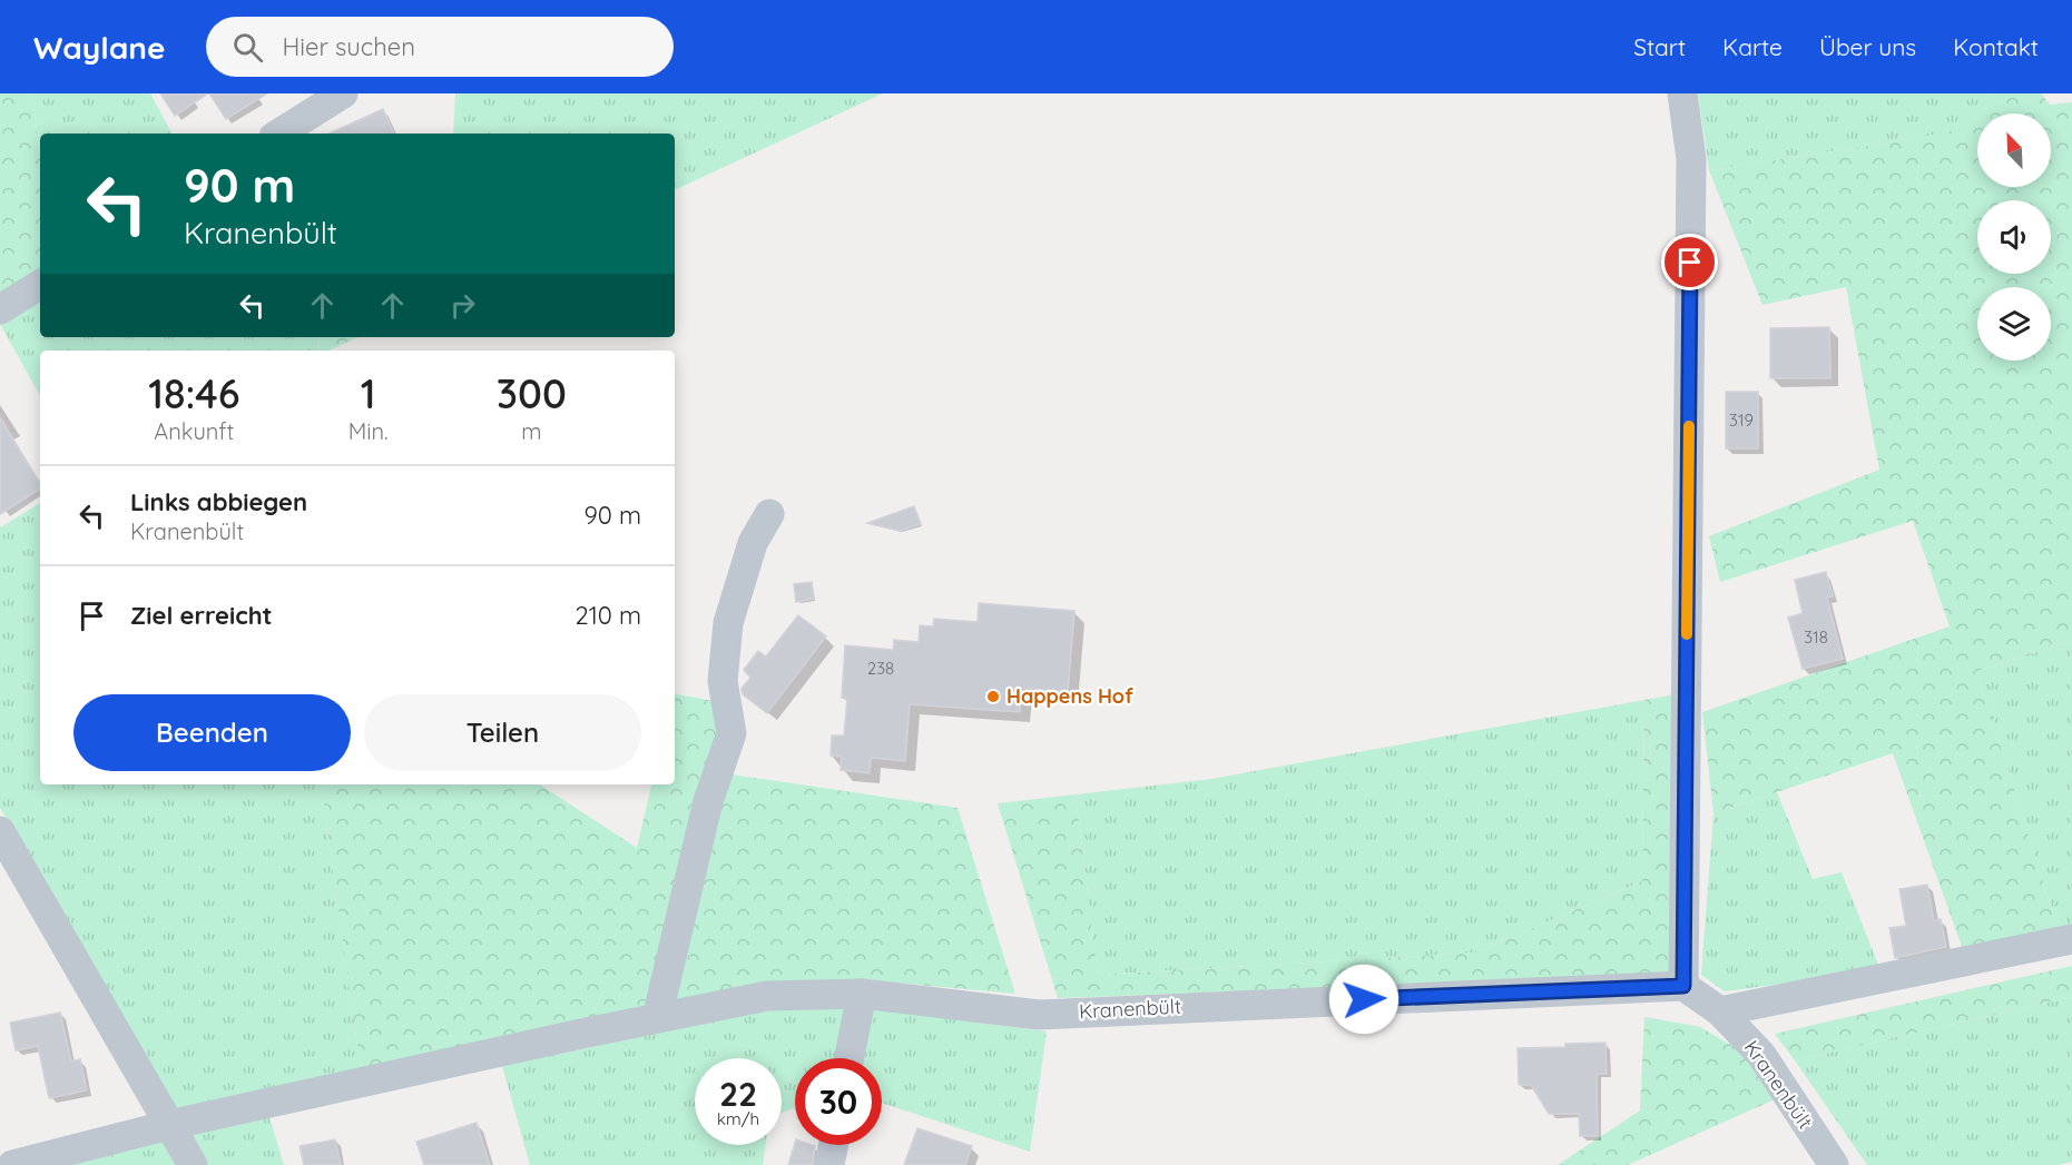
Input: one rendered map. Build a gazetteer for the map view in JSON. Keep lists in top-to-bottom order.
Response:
{
  "streets": {
    "street": ["Kranenbült"]
  },
  "places": ["Happens Hof"],
  "house_numbers": ["319", "318", "238"],
  "north": "top left",
  "page": {
    "header": "Waylane",
    "search": "Hier suchen",
    "nav": [
      "Start",
      "Karte",
      "Über uns",
      "Kontakt"
    ],
    "turn": ["90 m", "Kranenbült"],
    "eta": [
      "18:46",
      "Ankunft",
      "1",
      "Min.",
      "300",
      "m"
    ],
    "list": [
      {
        "name": "Links abbiegen",
        "note": "Kranenbült",
        "value": "90 m"
      },
      {
        "name": "Ziel erreicht",
        "value": "210 m"
      }
    ],
    "buttons": ["Beenden", "Teilen"],
    "speed": "22 km/h",
    "limit": "30"
  }
}
